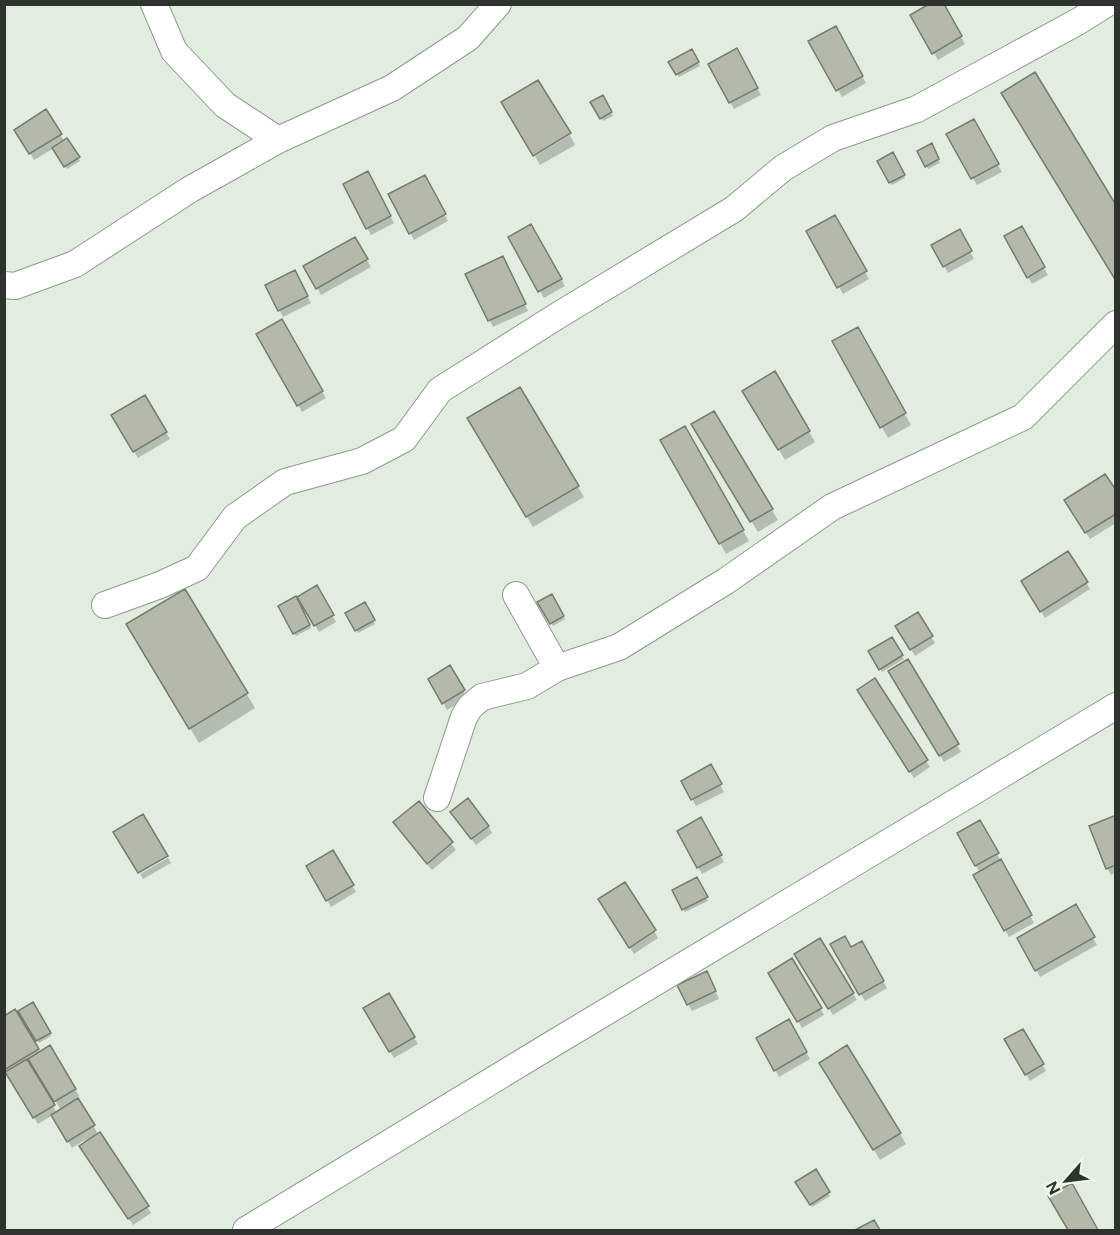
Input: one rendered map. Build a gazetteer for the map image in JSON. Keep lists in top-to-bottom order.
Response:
{
  "north": "bottom left"
}
